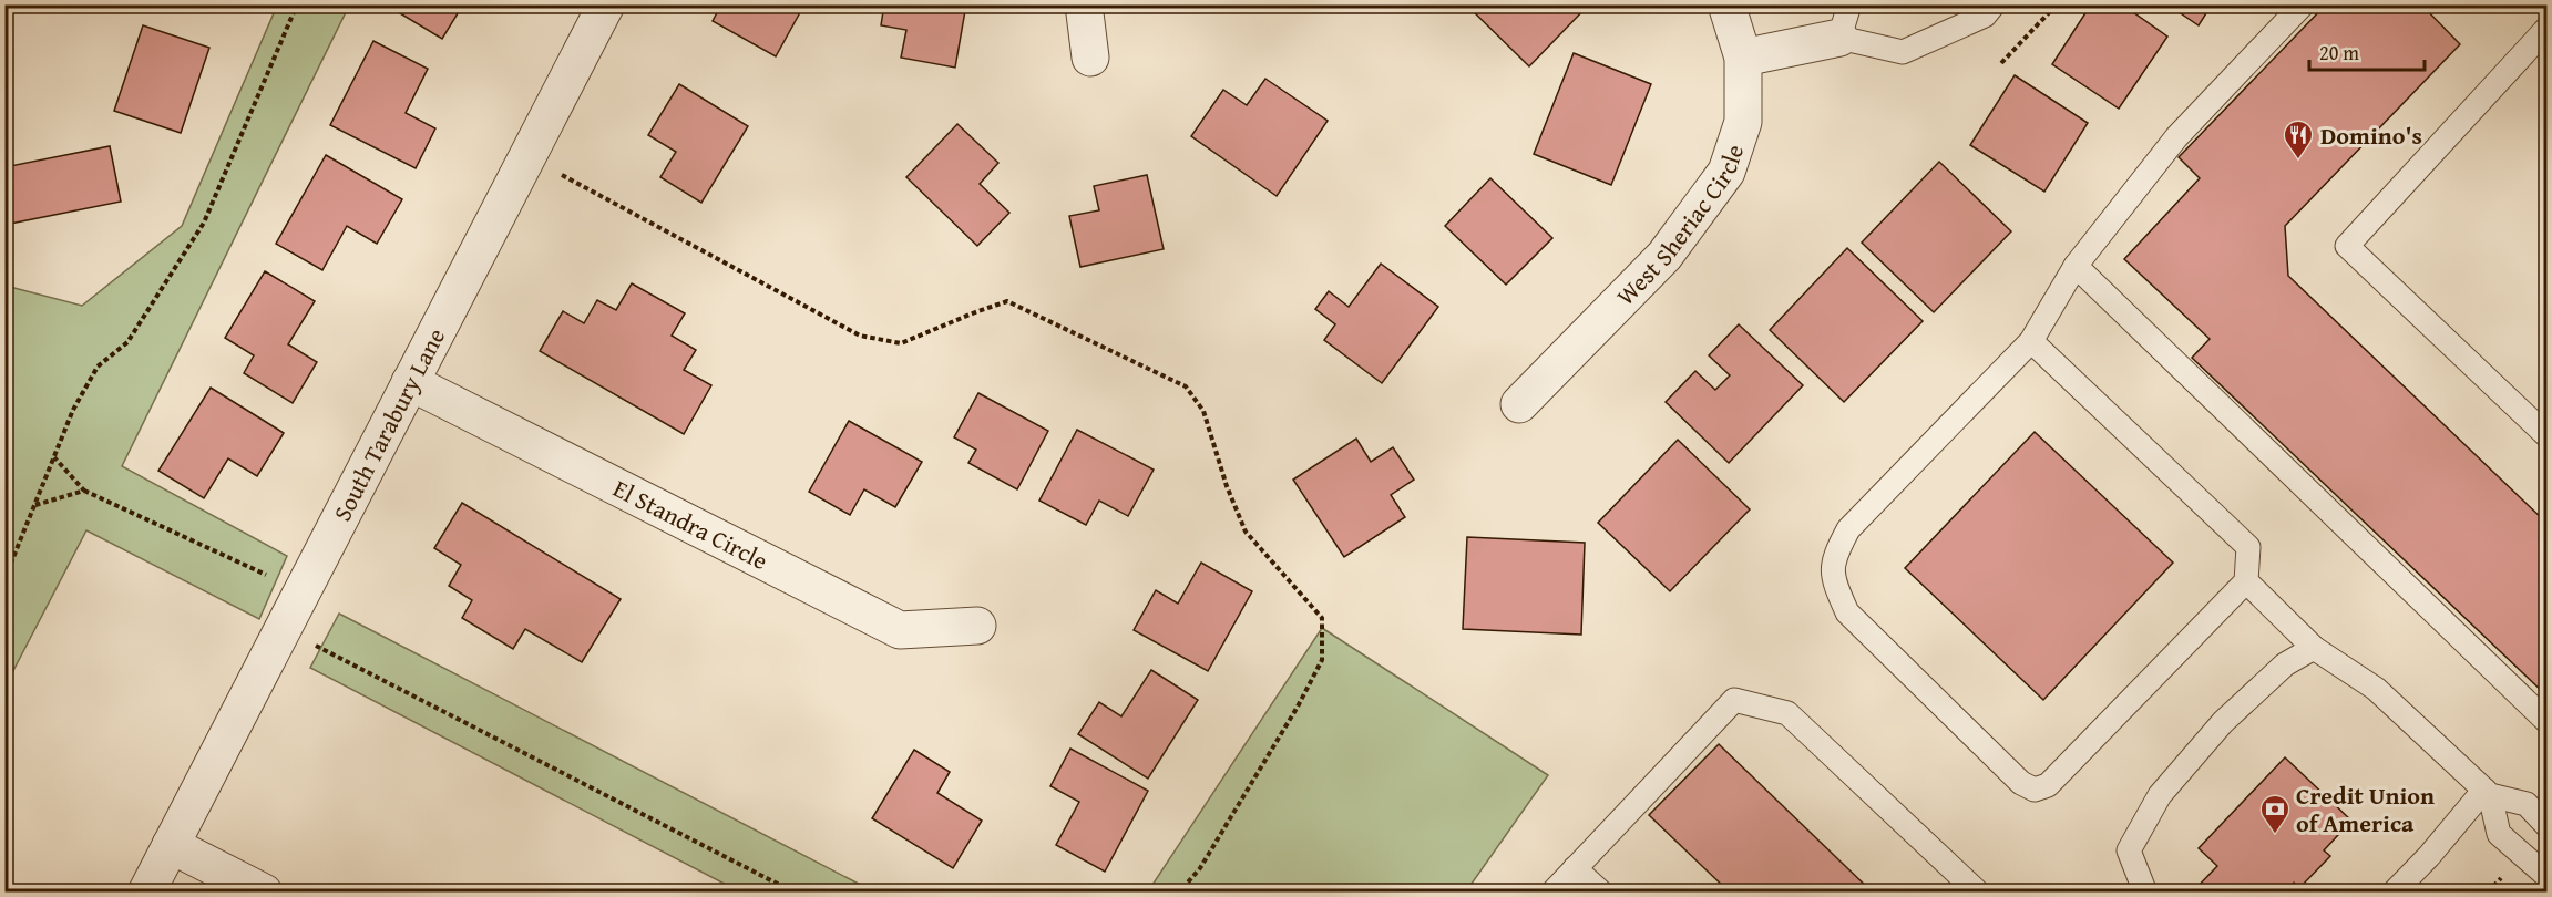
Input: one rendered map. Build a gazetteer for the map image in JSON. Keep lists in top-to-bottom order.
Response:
{
  "streets": {
    "street": ["West Sheriac Circle", "South Tarabury Lane", "El Standra Circle"]
  },
  "crossings": [
    ["South Tarabury Lane", "El Standra Circle"]
  ],
  "places": {
    "restaurant": ["Domino's"],
    "bank": ["Credit Union of America"]
  },
  "scale_bar": "20 m"
}
